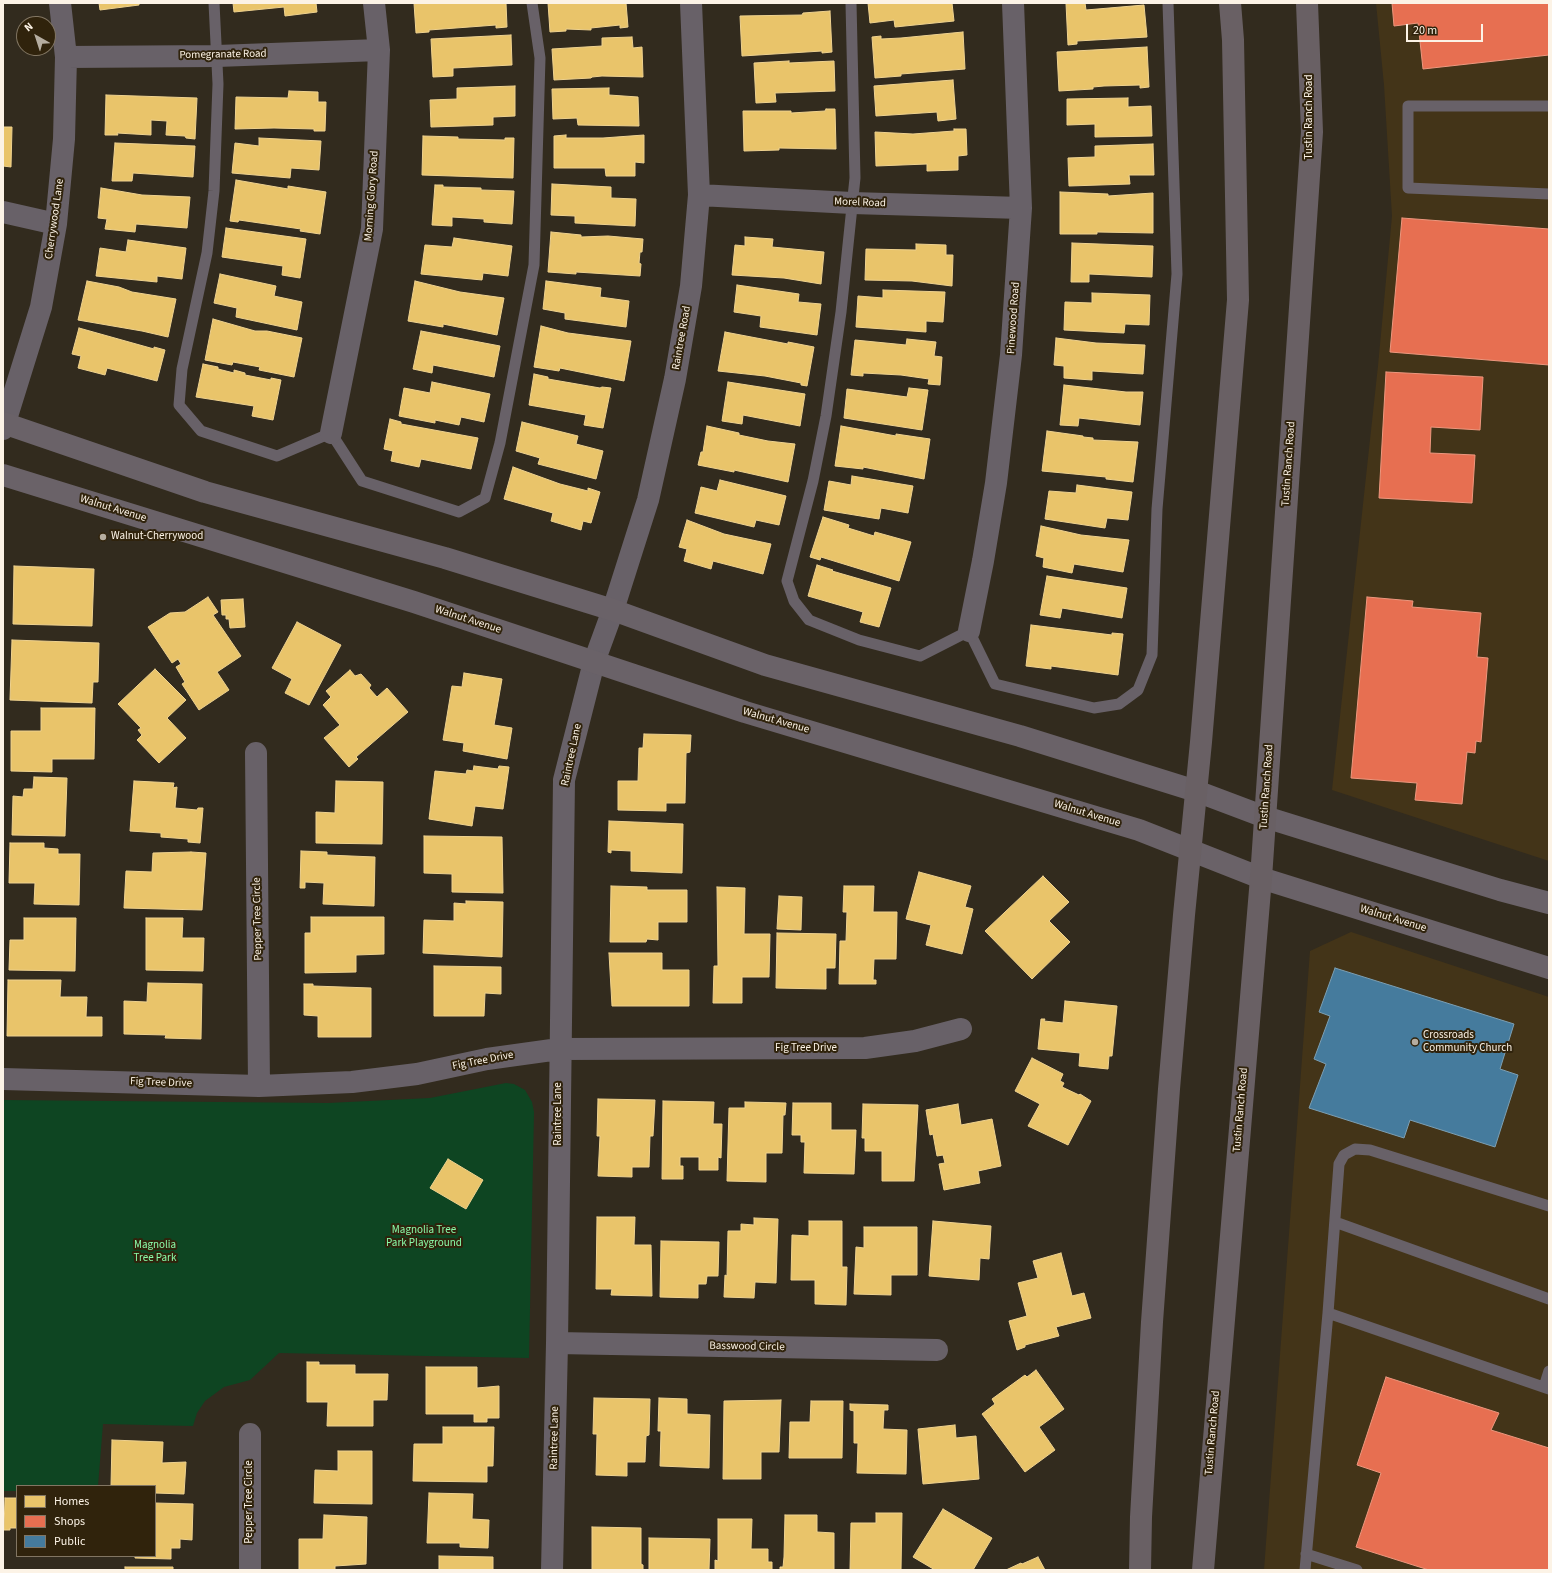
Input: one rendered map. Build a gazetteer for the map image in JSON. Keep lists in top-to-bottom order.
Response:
{
  "streets": {
    "main road": ["Tustin Ranch Road", "Walnut Avenue"],
    "street": [
      "Pomegranate Road",
      "Morning Glory Road",
      "Morel Road",
      "Cherrywood Lane",
      "Pinewood Road",
      "Raintree Road",
      "Raintree Lane",
      "Pepper Tree Circle",
      "Fig Tree Drive",
      "Basswood Circle"
    ]
  },
  "crossings": [
    ["Pomegranate Road", "Morning Glory Road"],
    ["Pomegranate Road", "Cherrywood Lane"],
    ["Tustin Ranch Road", "Walnut Avenue"],
    ["Morel Road", "Pinewood Road"],
    ["Morel Road", "Raintree Road"],
    ["Raintree Road", "Walnut Avenue"],
    ["Raintree Road", "Raintree Lane"],
    ["Walnut Avenue", "Raintree Lane"],
    ["Raintree Lane", "Fig Tree Drive"],
    ["Raintree Lane", "Basswood Circle"],
    ["Pepper Tree Circle", "Fig Tree Drive"]
  ],
  "parks": ["Magnolia Tree Park Playground", "Magnolia Tree Park"],
  "places": ["Walnut-Cherrywood", "Crossroads Community Church"],
  "legend": ["Homes", "Shops", "Public"],
  "scale_bar": "20 m",
  "north": "top left"
}
